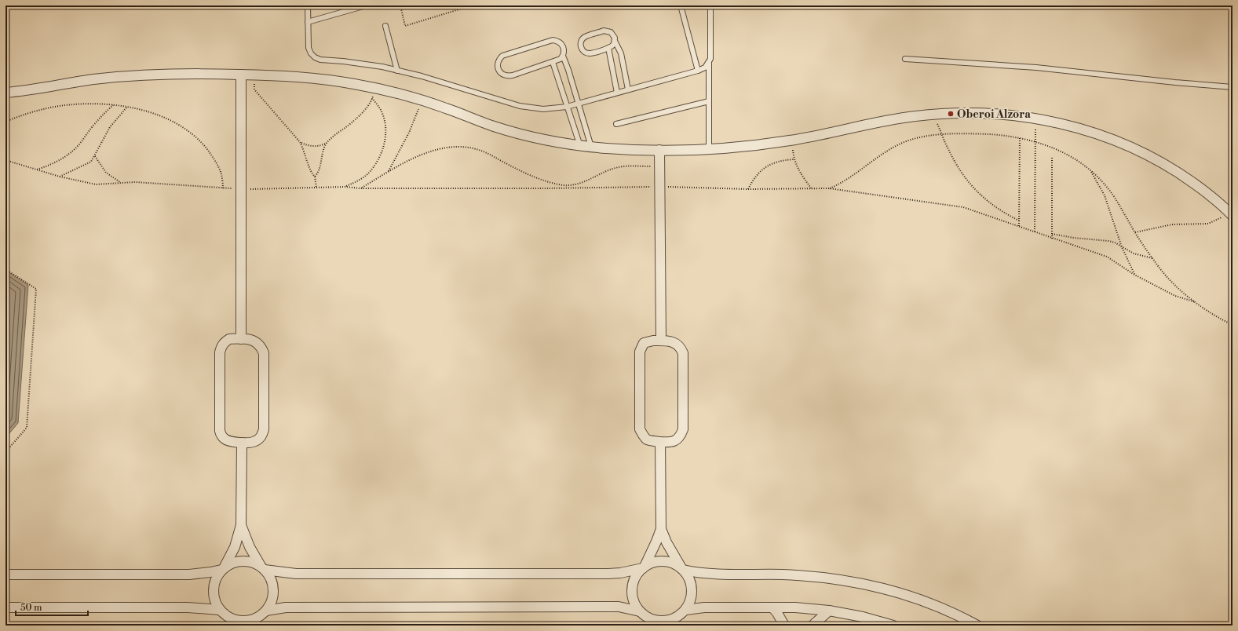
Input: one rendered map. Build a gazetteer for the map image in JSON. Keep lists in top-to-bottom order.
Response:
{
  "places": ["Oberoi Alzora"],
  "scale_bar": "50 m"
}
